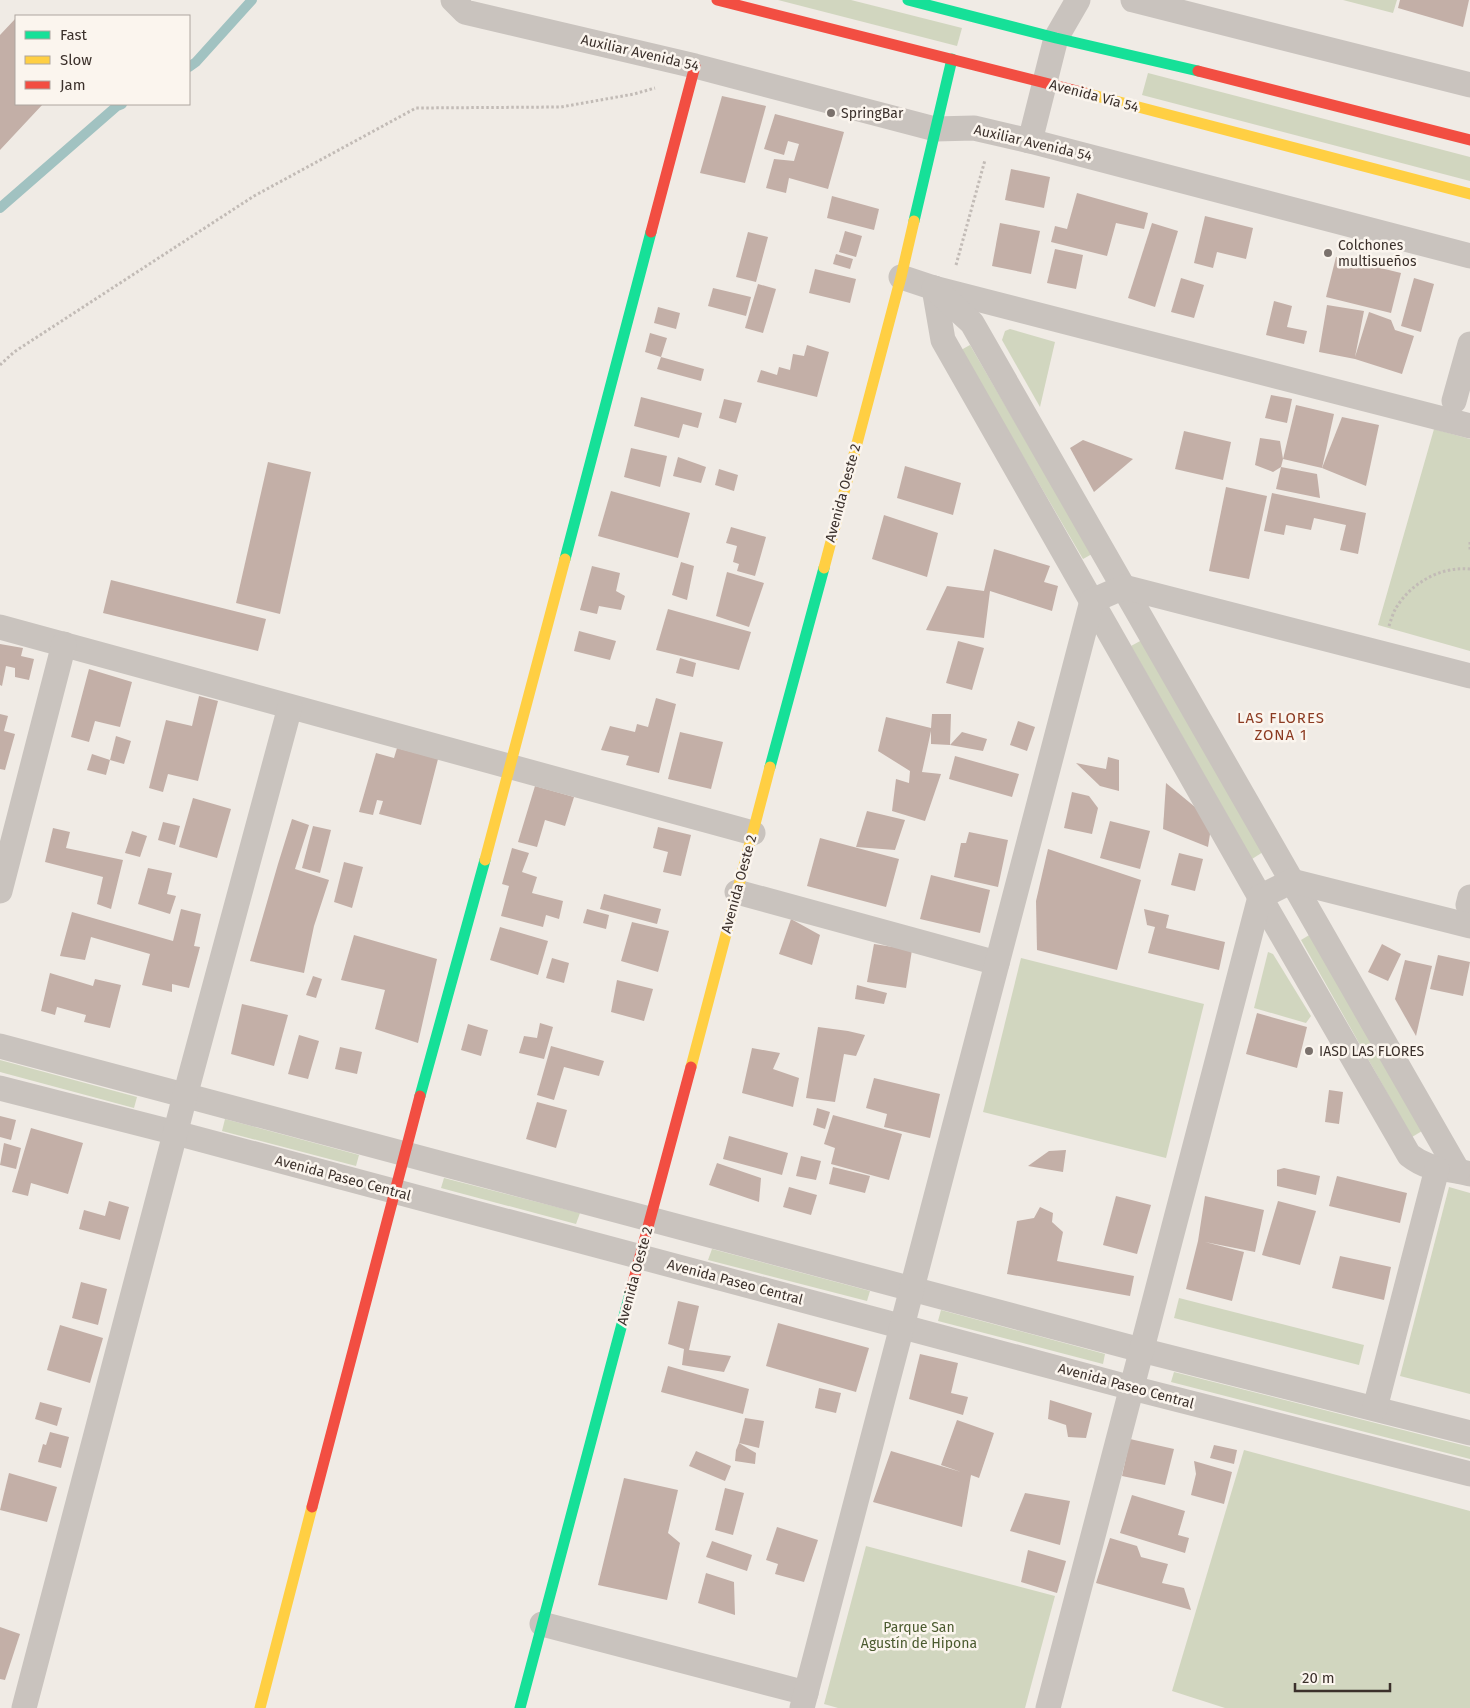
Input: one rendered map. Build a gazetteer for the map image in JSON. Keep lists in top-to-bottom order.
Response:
{
  "streets": {
    "street": [
      "Auxiliar Avenida 54",
      "Avenida Vía 54",
      "Avenida Oeste 2",
      "Avenida Paseo Central"
    ]
  },
  "crossings": [
    ["Auxiliar Avenida 54", "Avenida Oeste 2"],
    ["Avenida Vía 54", "Avenida Oeste 2"],
    ["Avenida Oeste 2", "Avenida Paseo Central"]
  ],
  "districts": ["LAS FLORES ZONA 1"],
  "parks": ["Parque San Agustín de Hipona"],
  "places": ["SpringBar", "Colchones multisueños", "IASD LAS FLORES"],
  "legend": ["Fast", "Slow", "Jam"],
  "scale_bar": "20 m"
}
